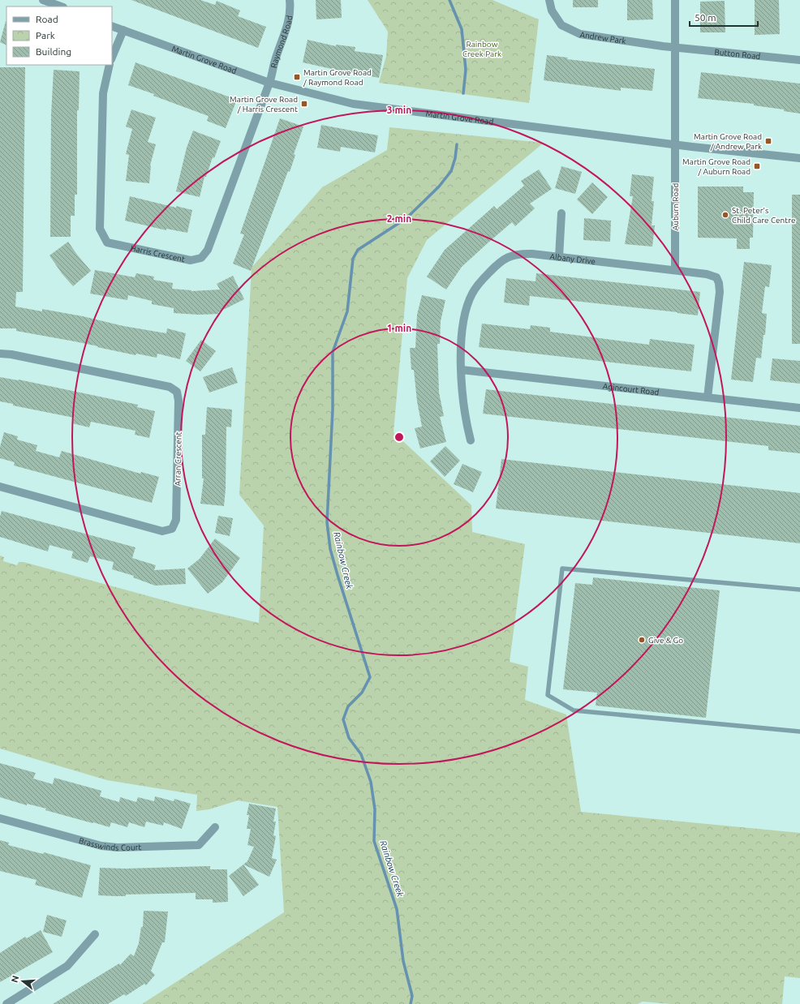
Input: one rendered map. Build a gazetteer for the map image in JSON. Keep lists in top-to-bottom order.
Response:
{
  "streets": {
    "street": [
      "Andrew Park",
      "Raymond Road",
      "Button Road",
      "Martin Grove Road",
      "Auburn Road",
      "Harris Crescent",
      "Albany Drive",
      "Agincourt Road",
      "Arran Crescent",
      "Brasswinds Court"
    ]
  },
  "crossings": [
    ["Andrew Park", "Button Road"],
    ["Raymond Road", "Martin Grove Road"],
    ["Raymond Road", "Harris Crescent"],
    ["Martin Grove Road", "Auburn Road"],
    ["Martin Grove Road", "Harris Crescent"],
    ["Auburn Road", "Albany Drive"],
    ["Albany Drive", "Agincourt Road"]
  ],
  "water": ["Rainbow Creek"],
  "parks": ["Rainbow Creek Park"],
  "places": {
    "transit": [
      "Martin Grove Road / Raymond Road",
      "Martin Grove Road / Harris Crescent",
      "Martin Grove Road / Andrew Park",
      "Martin Grove Road / Auburn Road"
    ],
    "other": ["St. Peter's Child Care Centre", "Give & Go"]
  },
  "legend": ["Road", "Park", "Building"],
  "scale_bar": "50 m",
  "north": "left",
  "rings": ["3 min", "2 min", "1 min"]
}
